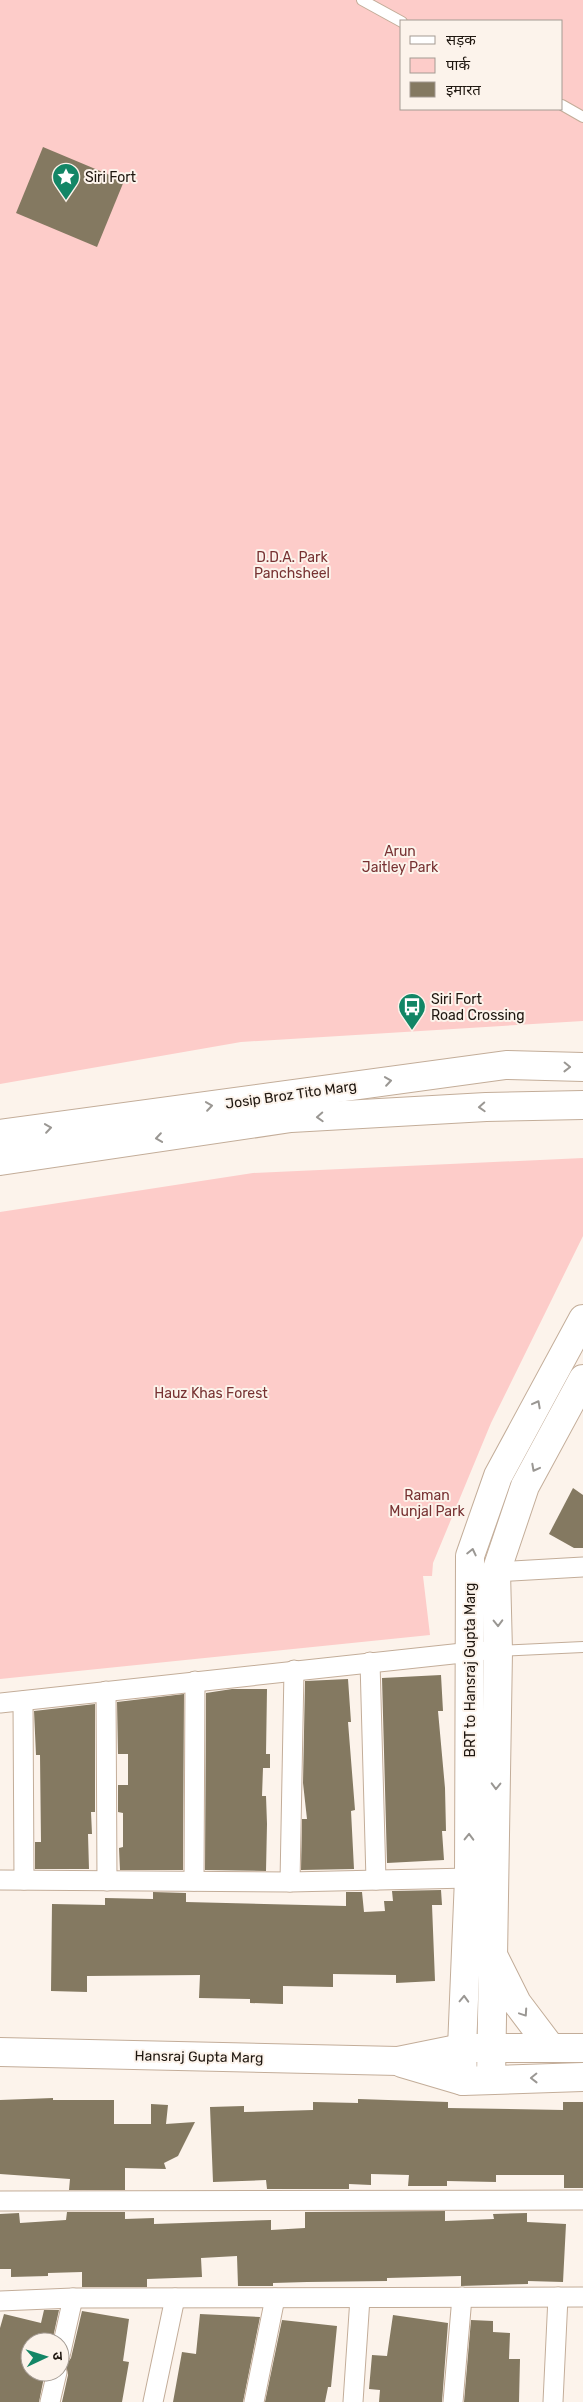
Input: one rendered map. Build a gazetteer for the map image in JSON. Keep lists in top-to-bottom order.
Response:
{
  "streets": {
    "street": ["Josip Broz Tito Marg", "BRT to Hansraj Gupta Marg", "Hansraj Gupta Marg"]
  },
  "crossings": [
    ["BRT to Hansraj Gupta Marg", "Hansraj Gupta Marg"]
  ],
  "parks": [
    "D.D.A. Park Panchsheel",
    "Arun Jaitley Park",
    "Hauz Khas Forest",
    "Raman Munjal Park"
  ],
  "places": {
    "place": ["Siri Fort"],
    "bus stop": ["Siri Fort Road Crossing"]
  },
  "legend": ["सड़क", "पार्क", "इमारत"],
  "north": "right"
}
